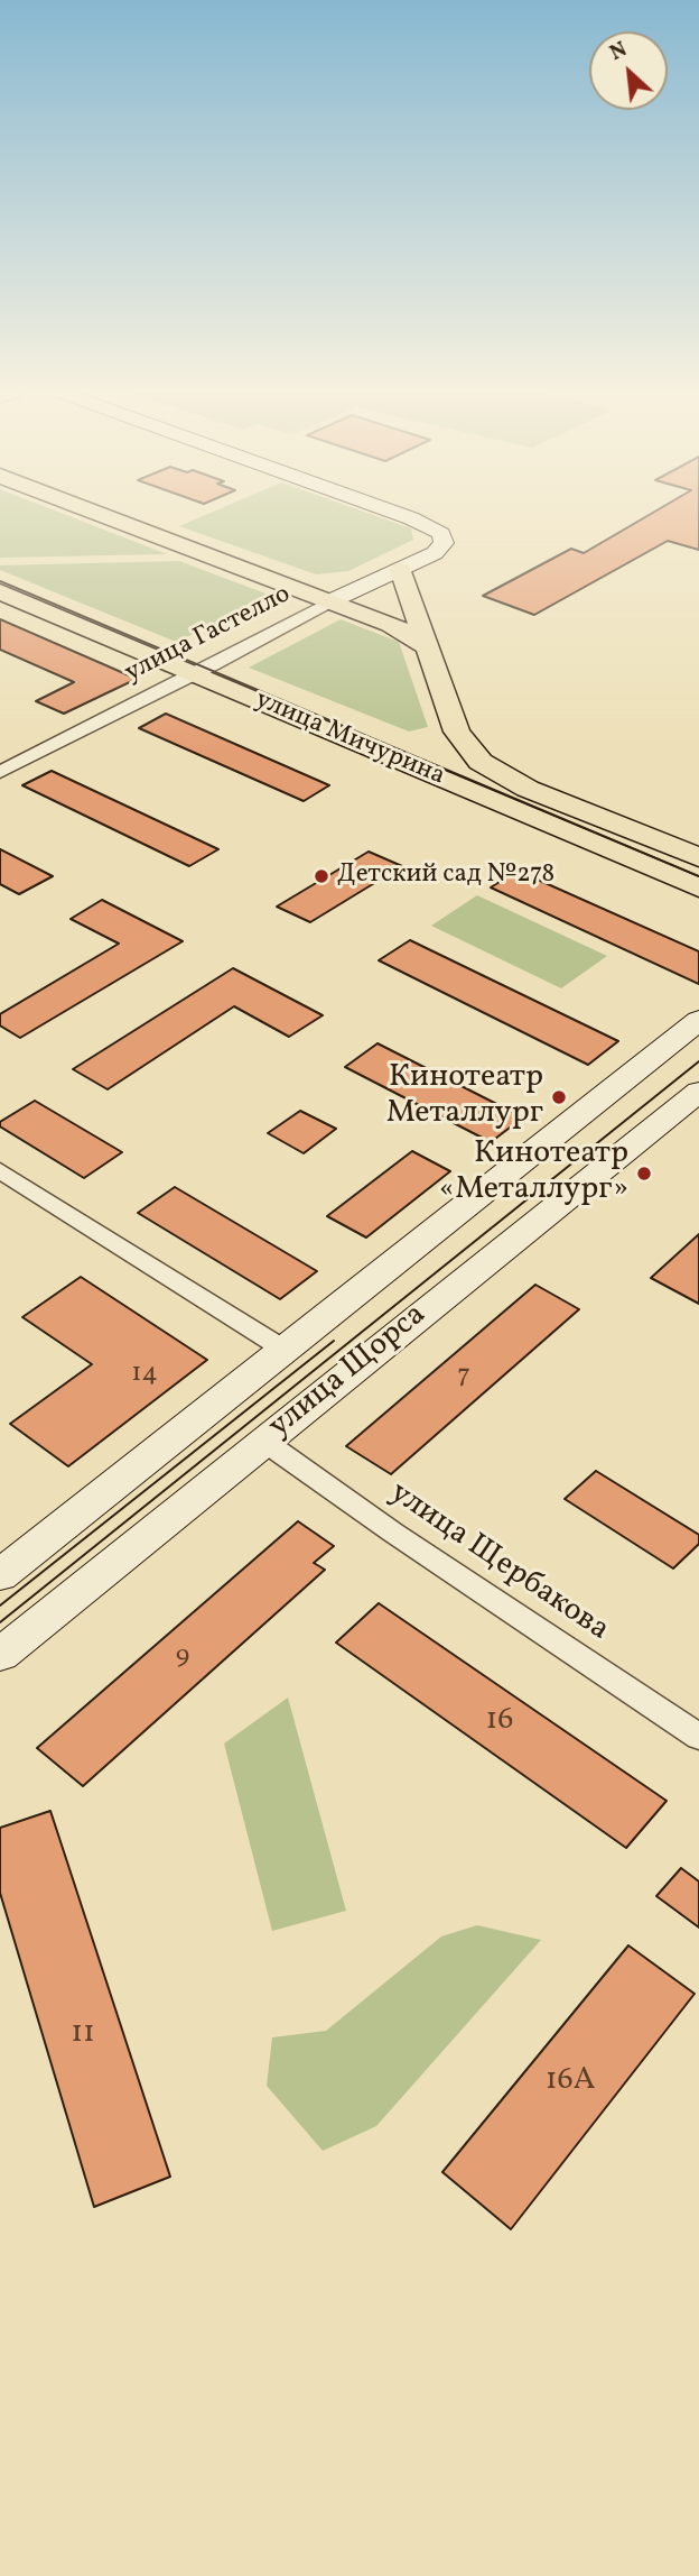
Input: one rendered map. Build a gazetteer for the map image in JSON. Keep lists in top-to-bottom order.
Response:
{
  "streets": {
    "main road": ["улица Гастелло", "улица Мичурина", "улица Щорса"],
    "street": ["улица Щербакова"]
  },
  "crossings": [
    ["улица Гастелло", "улица Мичурина"],
    ["улица Щорса", "улица Щербакова"]
  ],
  "places": ["Детский сад №278", "Кинотеатр Металлург", "Кинотеатр «Металлург»"],
  "house_numbers": [
    "14",
    "7",
    "9",
    "16",
    "11",
    "16А"
  ],
  "north": "top left"
}
